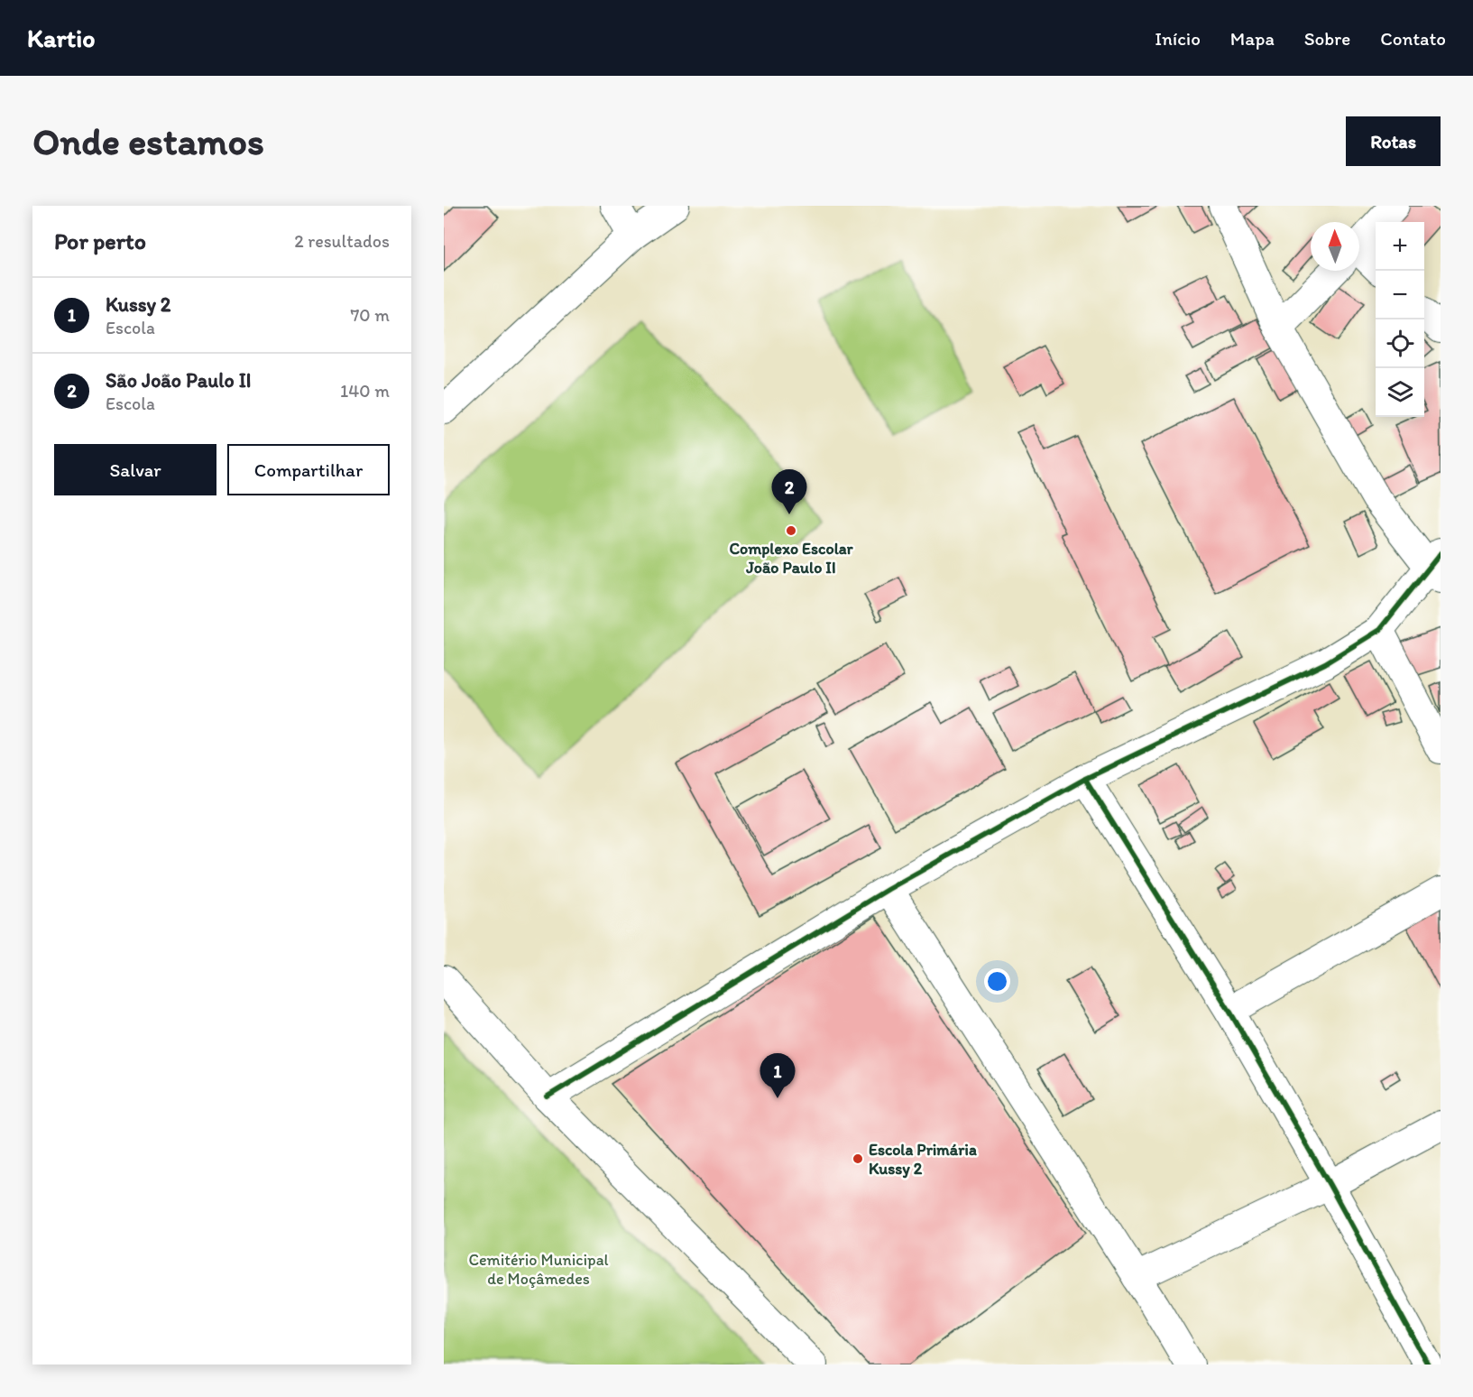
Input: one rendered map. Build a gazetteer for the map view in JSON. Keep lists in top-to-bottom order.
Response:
{
  "parks": ["Cemitério Municipal de Moçâmedes"],
  "places": ["Complexo Escolar João Paulo II", "Escola Primária Kussy 2"],
  "north": "top",
  "page": {
    "header": "Kartio",
    "nav": [
      "Início",
      "Mapa",
      "Sobre",
      "Contato"
    ],
    "buttons": [
      "Rotas",
      ["Salvar", "Compartilhar"]
    ],
    "title": "Onde estamos",
    "heading": ["Por perto", "2 resultados"],
    "map_buttons": ["+", "−"],
    "list": [
      {
        "mark": "1",
        "name": "Kussy 2",
        "note": "Escola",
        "value": "70 m"
      },
      {
        "mark": "2",
        "name": "São João Paulo II",
        "note": "Escola",
        "value": "140 m"
      }
    ],
    "pins": ["2", "1"]
  }
}
